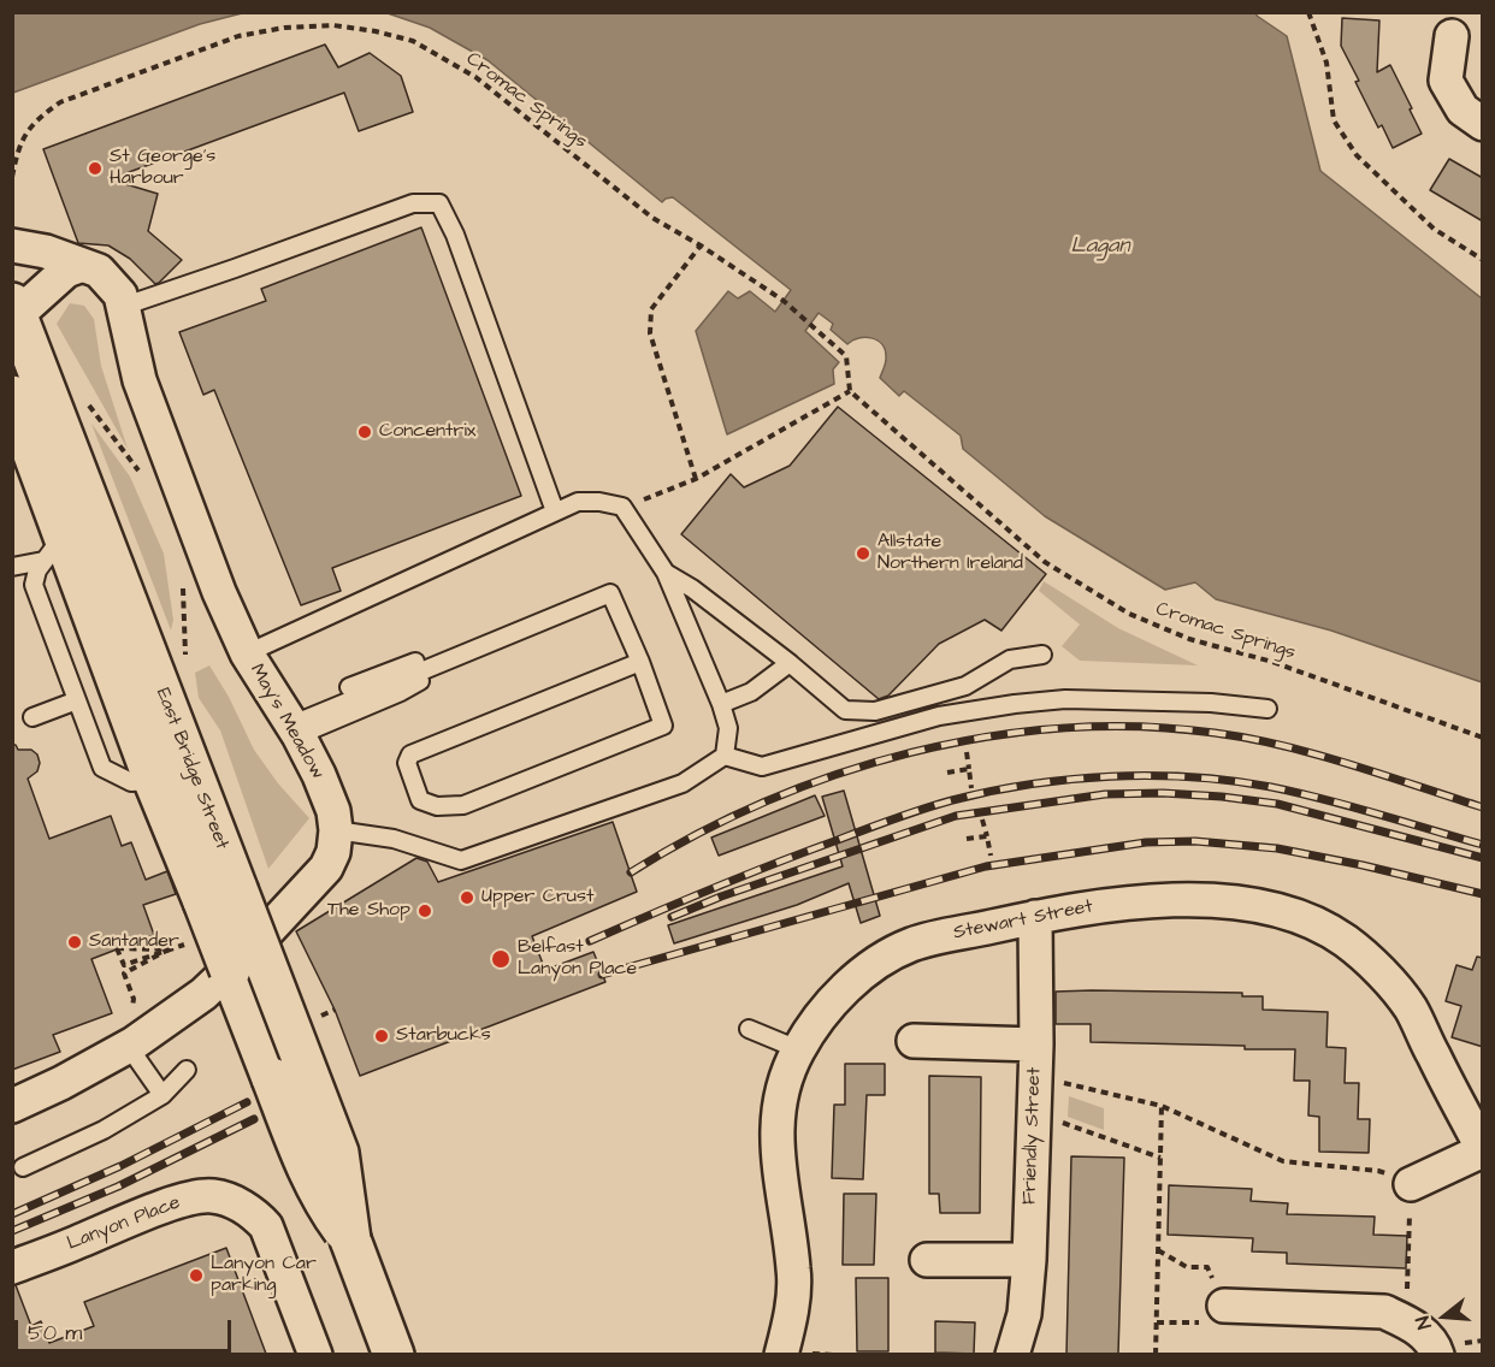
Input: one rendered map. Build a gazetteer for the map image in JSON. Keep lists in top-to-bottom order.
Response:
{
  "streets": {
    "main road": ["East Bridge Street"],
    "street": [
      "May's Meadow",
      "Stewart Street",
      "Friendly Street",
      "Lanyon Place"
    ],
    "path": ["Cromac Springs"]
  },
  "crossings": [
    ["Stewart Street", "Friendly Street"]
  ],
  "water": ["Lagan"],
  "places": [
    "St George's Harbour",
    "Concentrix",
    "Allstate Northern Ireland",
    "Upper Crust",
    "The Shop",
    "Santander",
    "Belfast Lanyon Place",
    "Starbucks",
    "Lanyon Car parking"
  ],
  "scale_bar": "50 m",
  "north": "left"
}
